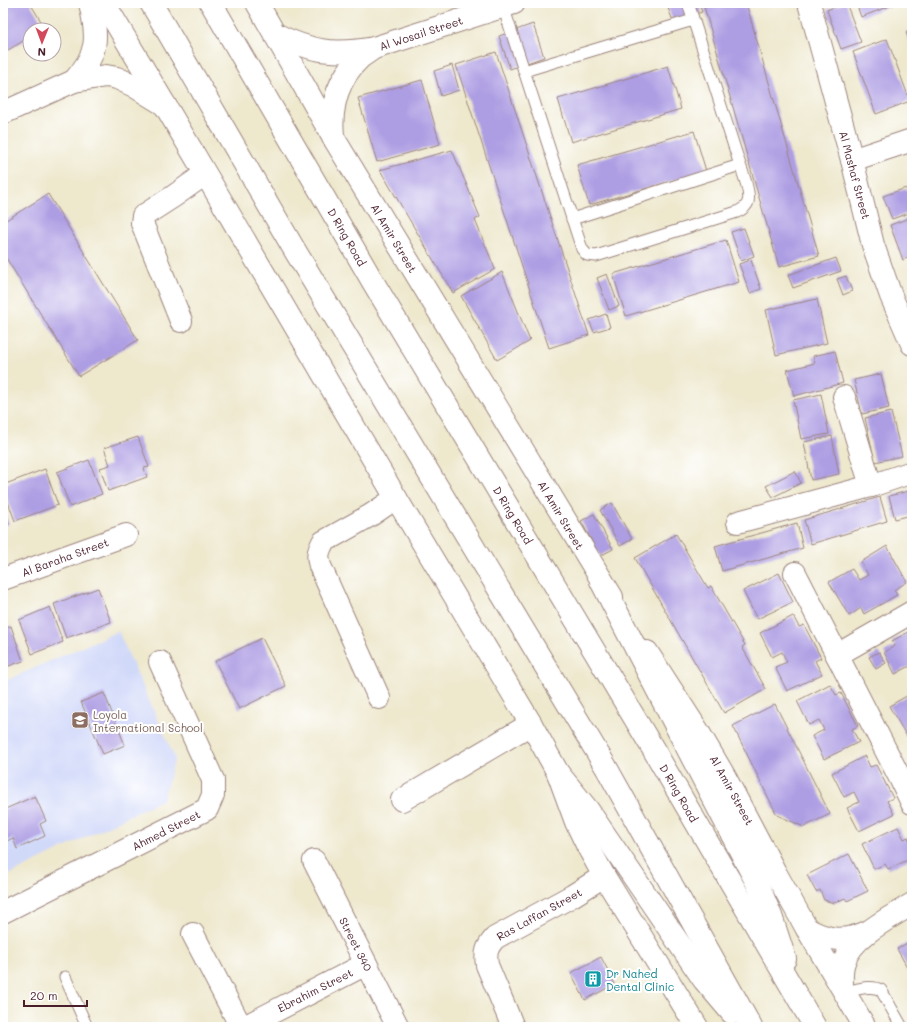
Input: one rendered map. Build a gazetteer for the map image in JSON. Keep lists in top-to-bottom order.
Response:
{
  "streets": {
    "main road": [
      "Al Wosail Street",
      "Al Mashaf Street",
      "D Ring Road",
      "Al Amir Street",
      "Al Baraha Street",
      "Ahmed Street",
      "Ras Laffan Street",
      "Street 340",
      "Ebrahim Street"
    ]
  },
  "crossings": [
    ["Al Wosail Street", "Al Amir Street"],
    ["Street 340", "Ebrahim Street"]
  ],
  "places": {
    "school or university": ["Loyola International School"],
    "building": ["Dr Nahed Dental Clinic"]
  },
  "scale_bar": "20 m",
  "north": "bottom"
}
